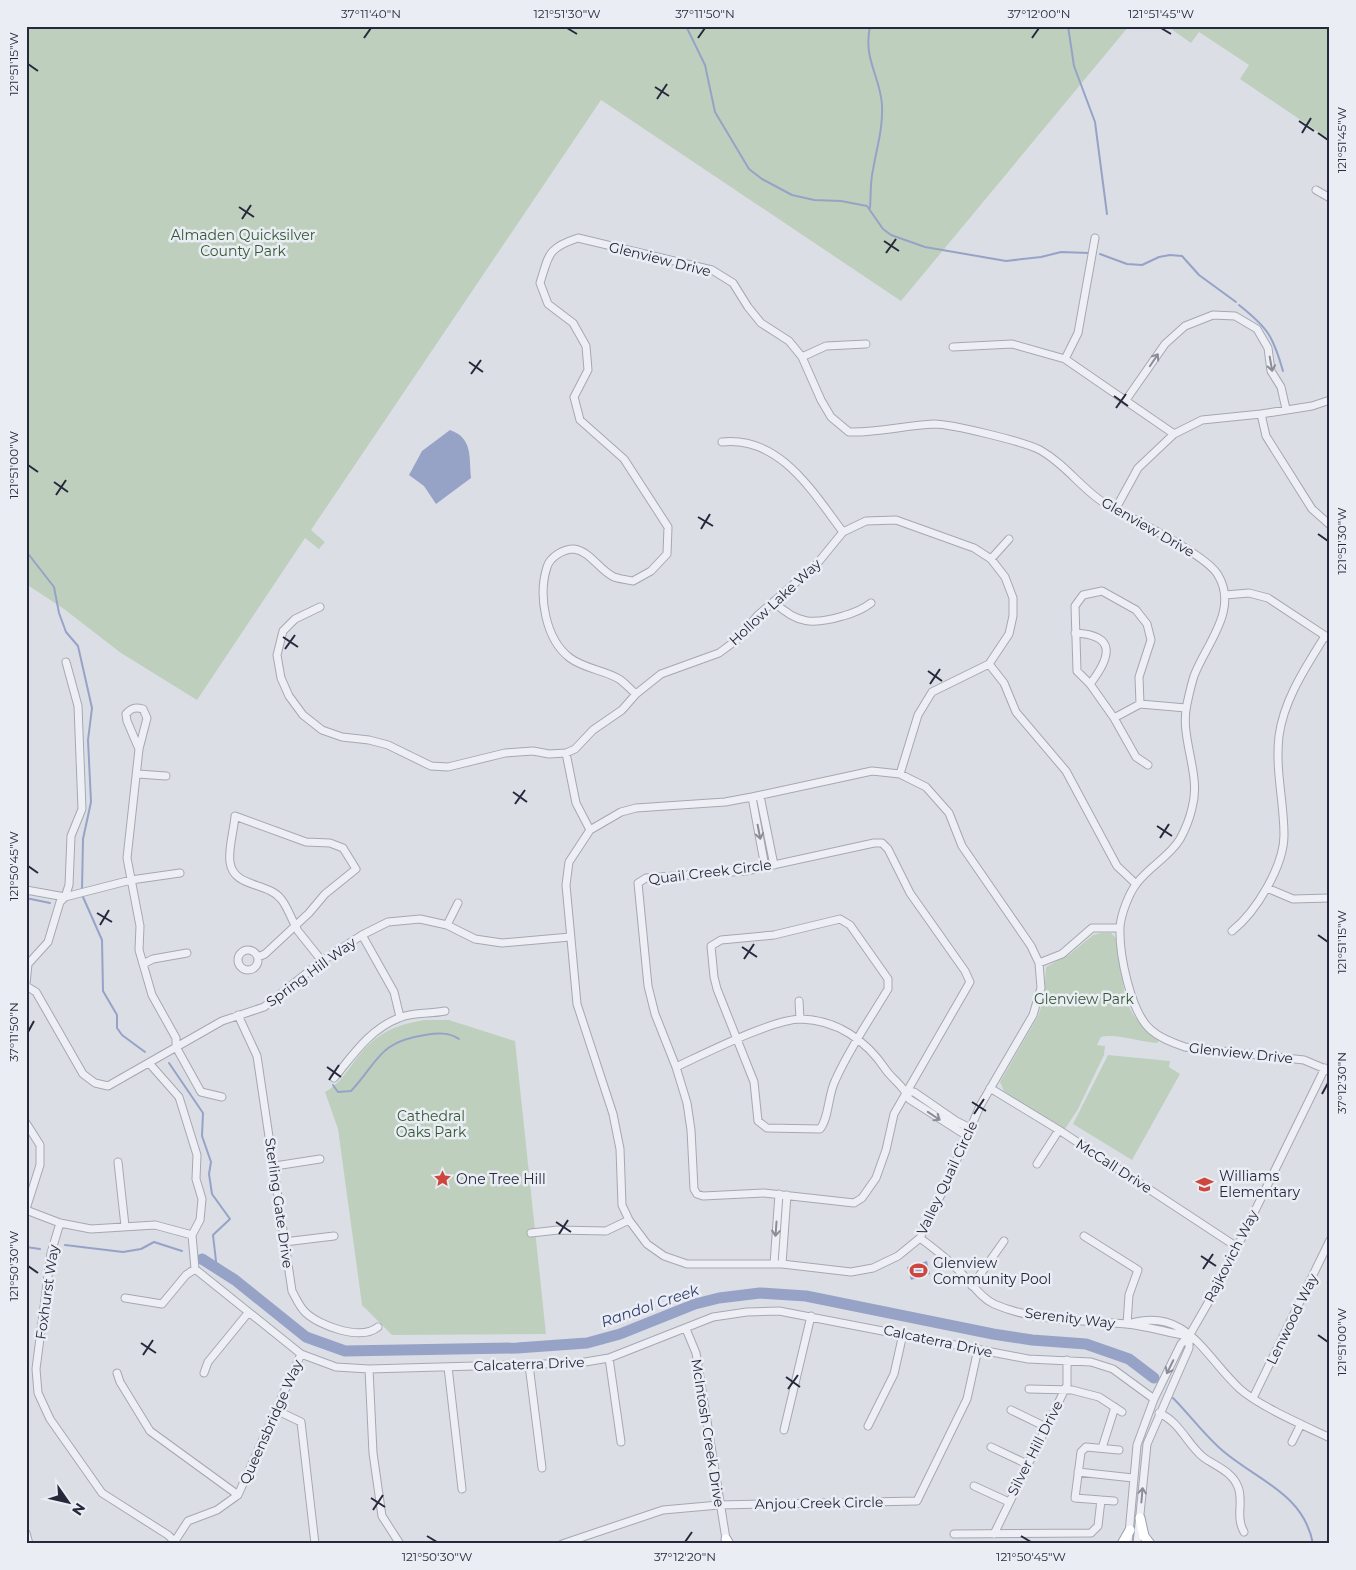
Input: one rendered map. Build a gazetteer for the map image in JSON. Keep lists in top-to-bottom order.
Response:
{
  "streets": {
    "street": [
      "Glenview Drive",
      "Hollow Lake Way",
      "Quail Creek Circle",
      "Spring Hill Way",
      "McCall Drive",
      "Valley Quail Circle",
      "Sterling Gate Drive",
      "Rajkovich Way",
      "Foxhurst Way",
      "Serenity Way",
      "Lenwood Way",
      "Calcaterra Drive",
      "Queensbridge Way",
      "McIntosh Creek Drive",
      "Silver Hill Drive",
      "Anjou Creek Circle"
    ]
  },
  "crossings": [
    ["Glenview Drive", "Hollow Lake Way"],
    ["Glenview Drive", "Rajkovich Way"],
    ["Spring Hill Way", "Valley Quail Circle"],
    ["Spring Hill Way", "Sterling Gate Drive"],
    ["McCall Drive", "Valley Quail Circle"],
    ["McCall Drive", "Rajkovich Way"],
    ["Valley Quail Circle", "Serenity Way"],
    ["Rajkovich Way", "Serenity Way"],
    ["Rajkovich Way", "Calcaterra Drive"],
    ["Foxhurst Way", "Queensbridge Way"],
    ["Serenity Way", "Lenwood Way"],
    ["Calcaterra Drive", "Queensbridge Way"],
    ["Calcaterra Drive", "McIntosh Creek Drive"],
    ["Calcaterra Drive", "Silver Hill Drive"],
    ["Calcaterra Drive", "Anjou Creek Circle"],
    ["McIntosh Creek Drive", "Anjou Creek Circle"]
  ],
  "water": ["Randol Creek"],
  "parks": ["Almaden Quicksilver County Park", "Glenview Park", "Cathedral Oaks Park"],
  "places": {
    "place": ["One Tree Hill"],
    "school or university": ["Williams Elementary"],
    "sports": ["Glenview Community Pool"]
  },
  "north": "bottom right",
  "coordinates": [
    "37°11'40\"N",
    "121°51'30\"W",
    "37°11'50\"N",
    "37°12'00\"N",
    "121°51'45\"W",
    "121°51'15\"W",
    "121°51'00\"W",
    "121°50'45\"W",
    "37°12'30\"N",
    "121°50'30\"W",
    "37°12'20\"N"
  ]
}
